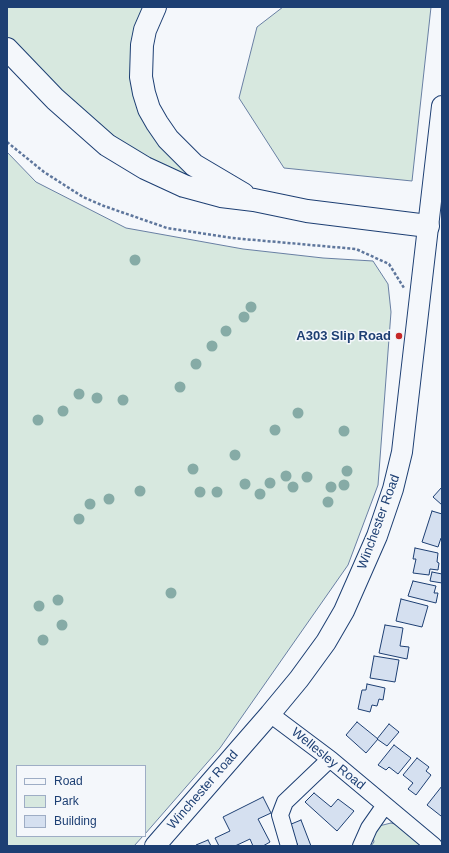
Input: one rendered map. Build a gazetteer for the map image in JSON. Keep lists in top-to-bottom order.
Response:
{
  "streets": {
    "main road": ["Winchester Road"],
    "street": ["Wellesley Road"]
  },
  "crossings": [
    ["Winchester Road", "Wellesley Road"]
  ],
  "places": ["A303 Slip Road"],
  "legend": ["Road", "Park", "Building"]
}
